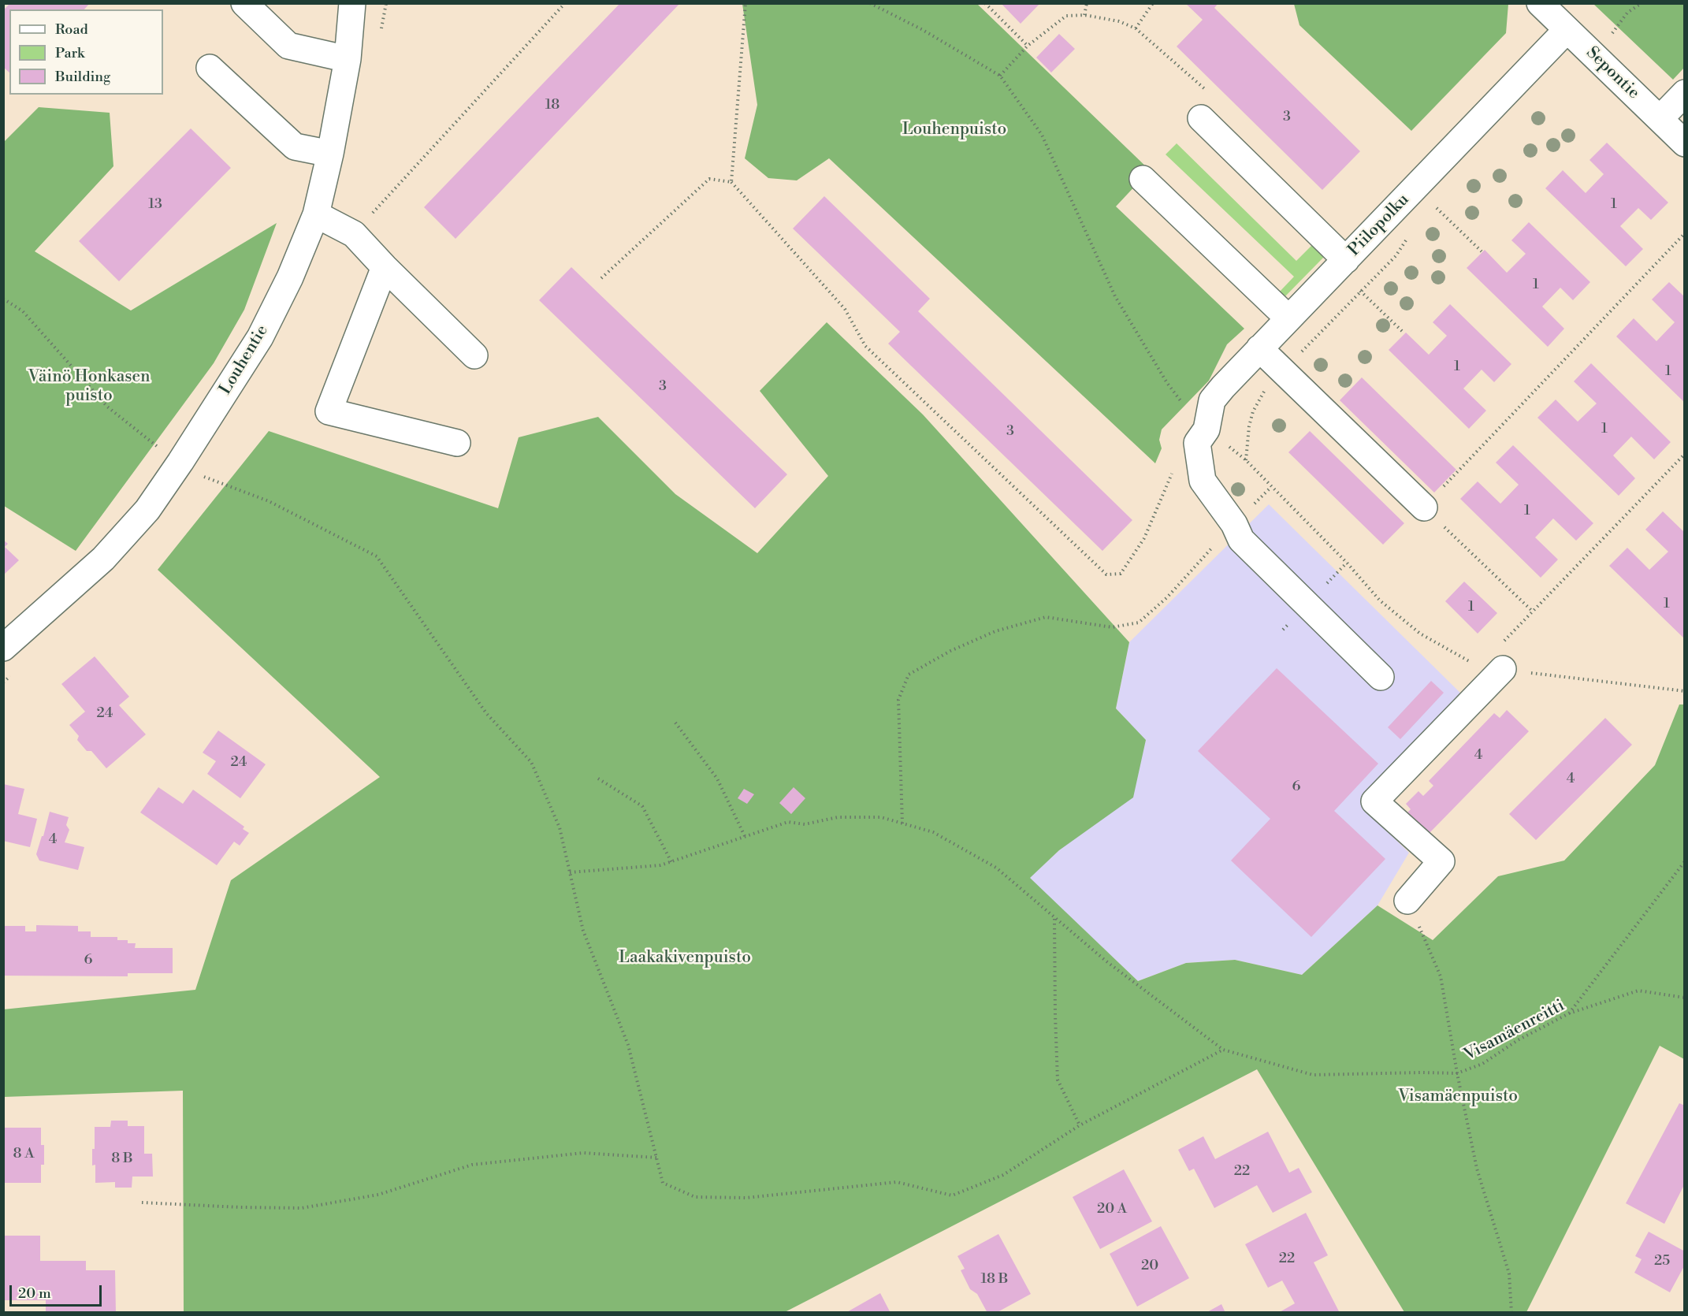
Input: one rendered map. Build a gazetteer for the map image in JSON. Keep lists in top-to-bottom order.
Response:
{
  "streets": {
    "street": ["Sepontie", "Piilopolku", "Louhentie"],
    "path": ["Visamäenreitti"]
  },
  "crossings": [
    ["Sepontie", "Piilopolku"]
  ],
  "parks": [
    "Louhenpuisto",
    "Väinö Honkasen puisto",
    "Laakakivenpuisto",
    "Visamäenpuisto"
  ],
  "house_numbers": [
    "18",
    "3",
    "13",
    "1",
    "1",
    "1",
    "1",
    "3",
    "1",
    "3",
    "1",
    "1",
    "1",
    "24",
    "4",
    "24",
    "4",
    "6",
    "4",
    "6",
    "8 A",
    "8 B",
    "22",
    "20 A",
    "22",
    "25",
    "20",
    "18 B"
  ],
  "legend": ["Road", "Park", "Building"],
  "scale_bar": "20 m"
}
